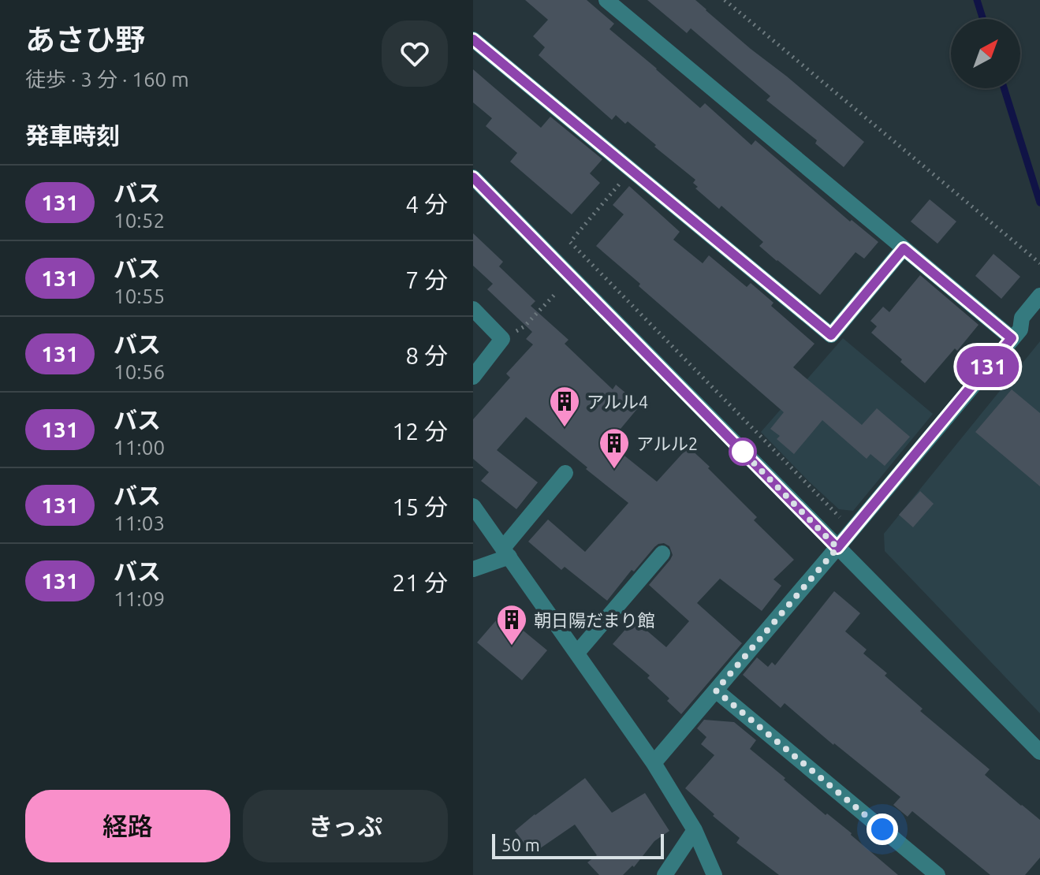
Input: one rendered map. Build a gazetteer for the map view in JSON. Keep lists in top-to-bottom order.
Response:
{
  "places": {
    "building": ["アルル4", "アルル2", "朝日陽だまり館"]
  },
  "lines": ["bus line 131"],
  "scale_bar": "50 m",
  "north": "top right",
  "page": {
    "heading": [
      ["あさひ野", "徒歩 · 3 分 · 160 m"],
      "発車時刻"
    ],
    "on_map": "131",
    "list": [
      {
        "mark": "131",
        "name": "バス",
        "note": "10:52",
        "value": "4 分"
      },
      {
        "mark": "131",
        "name": "バス",
        "note": "10:55",
        "value": "7 分"
      },
      {
        "mark": "131",
        "name": "バス",
        "note": "10:56",
        "value": "8 分"
      },
      {
        "mark": "131",
        "name": "バス",
        "note": "11:00",
        "value": "12 分"
      },
      {
        "mark": "131",
        "name": "バス",
        "note": "11:03",
        "value": "15 分"
      },
      {
        "mark": "131",
        "name": "バス",
        "note": "11:09",
        "value": "21 分"
      }
    ],
    "buttons": ["経路", "きっぷ"],
    "scale": "50 m"
  }
}
